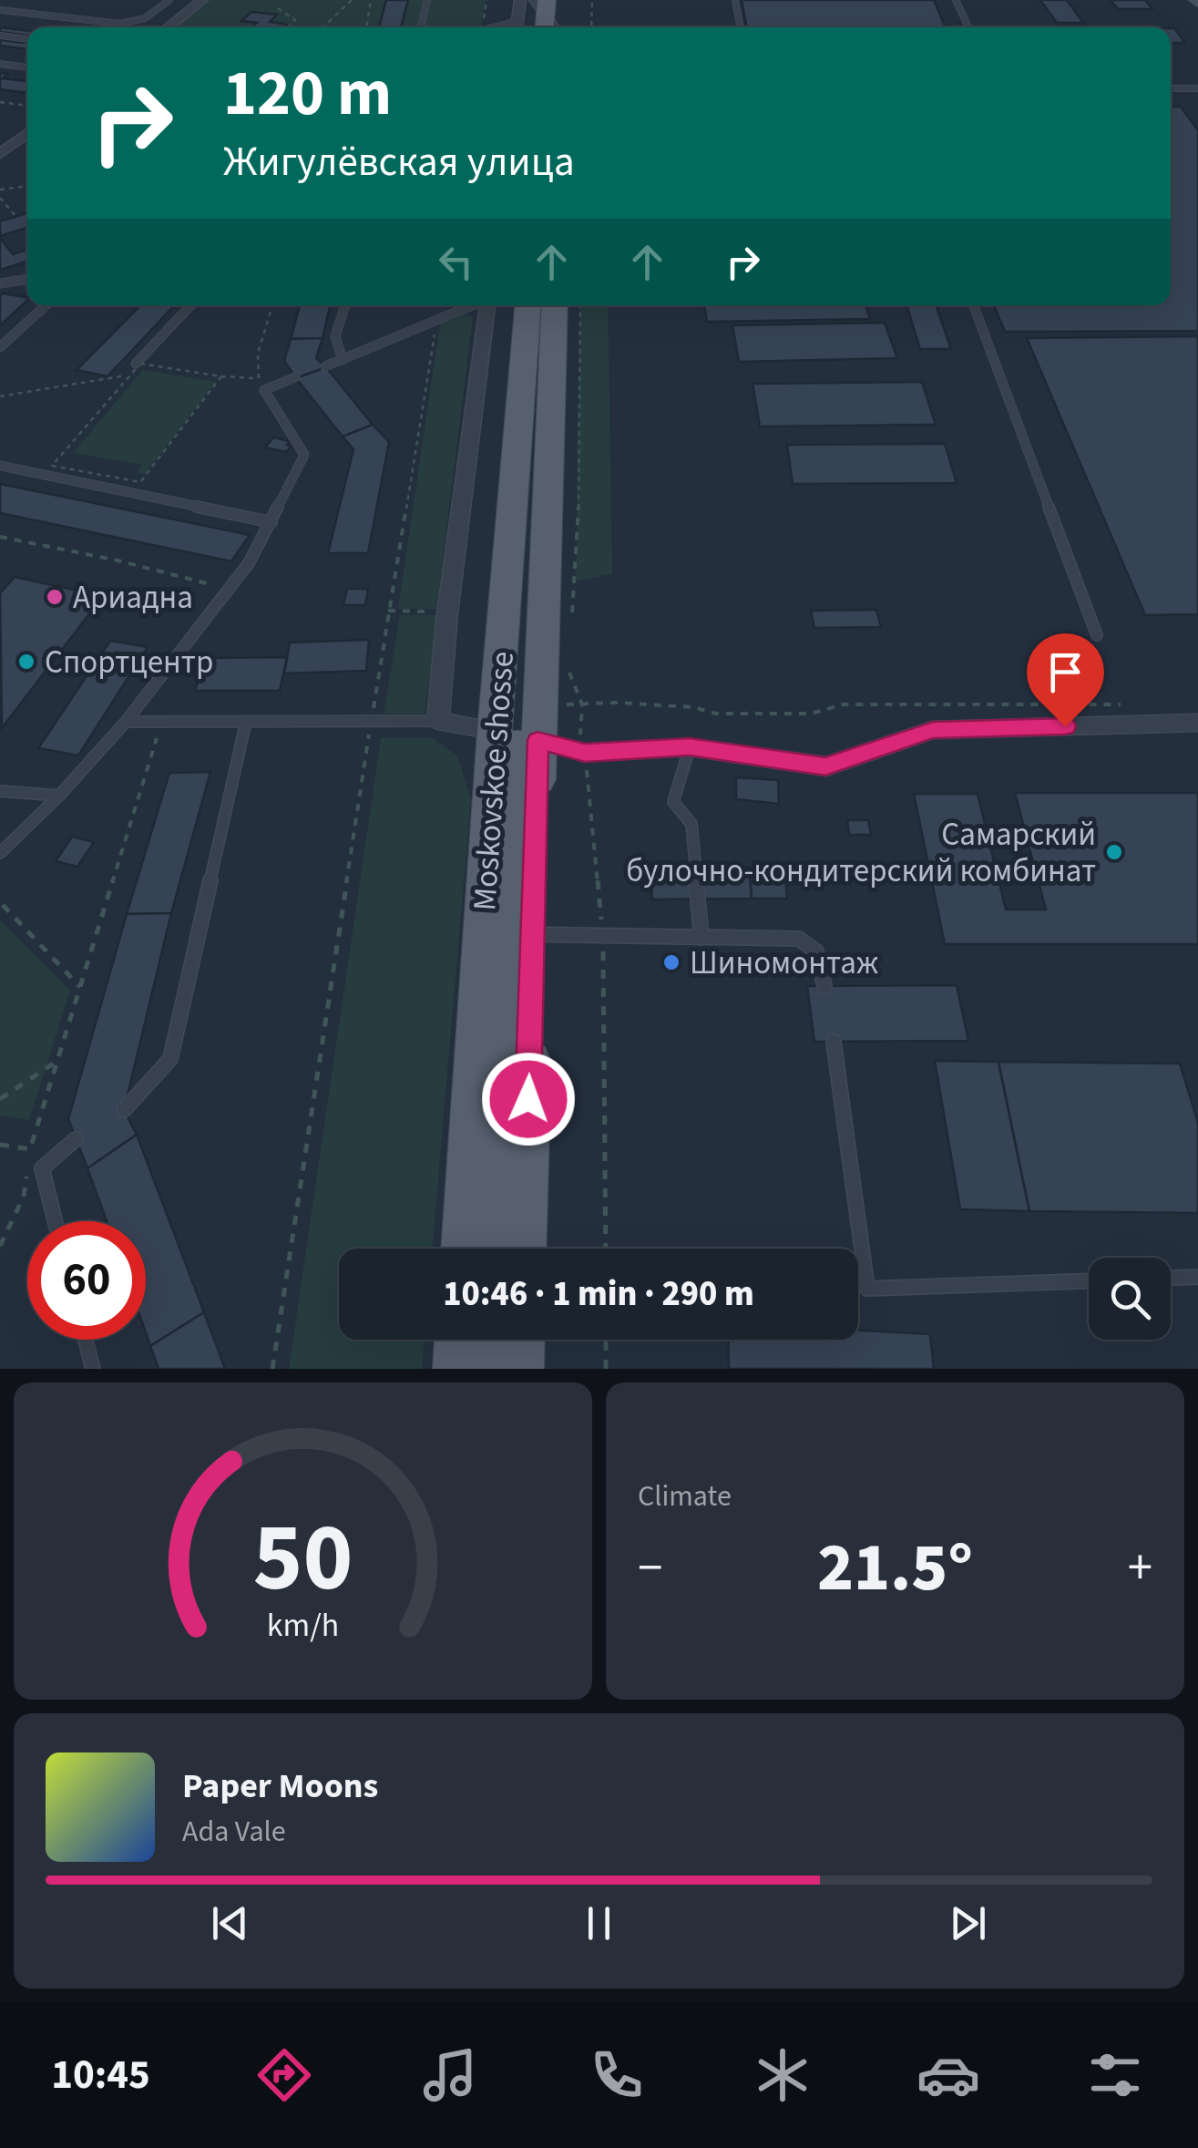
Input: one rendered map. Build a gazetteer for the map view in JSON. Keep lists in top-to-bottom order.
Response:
{
  "streets": {
    "main road": ["Moskovskoe shosse"]
  },
  "places": [
    "Ариадна",
    "Спортцентр",
    "Самарский булочно-кондитерский комбинат",
    "Шиномонтаж"
  ],
  "page": {
    "turn": ["120 m", "Жигулёвская улица"],
    "limit": "60",
    "trip": "10:46 · 1 min · 290 m",
    "tile": "Climate",
    "heat": ["−", "21.5°", "+"],
    "song": ["Paper Moons", "Ada Vale"],
    "tabs": "10:45",
    "gauge": ["50", "km/h"]
  }
}
